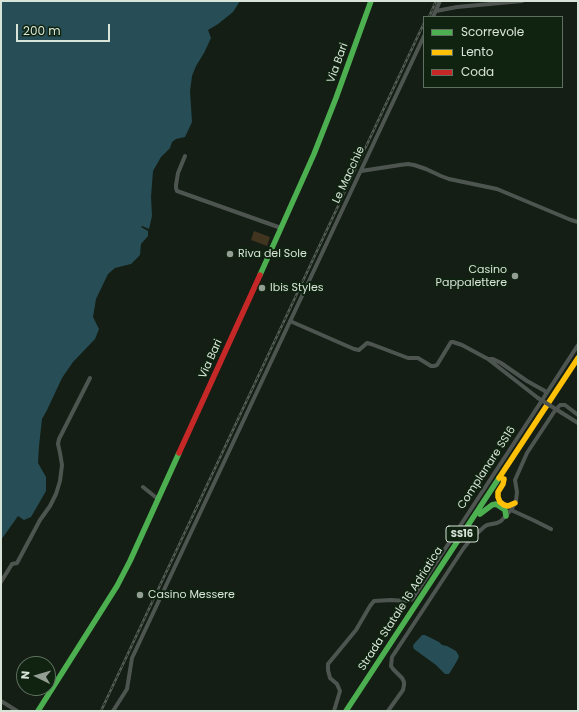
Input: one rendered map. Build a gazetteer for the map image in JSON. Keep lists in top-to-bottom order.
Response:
{
  "streets": {
    "main road": ["Via Bari", "SS16", "Strada Statale 16 Adriatica"],
    "street": ["Le Macchie", "Complanare SS16"]
  },
  "places": [
    "Riva del Sole",
    "Casino Pappalettere",
    "Ibis Styles",
    "Casino Messere"
  ],
  "legend": ["Scorrevole", "Lento", "Coda"],
  "scale_bar": "200 m",
  "north": "left"
}
